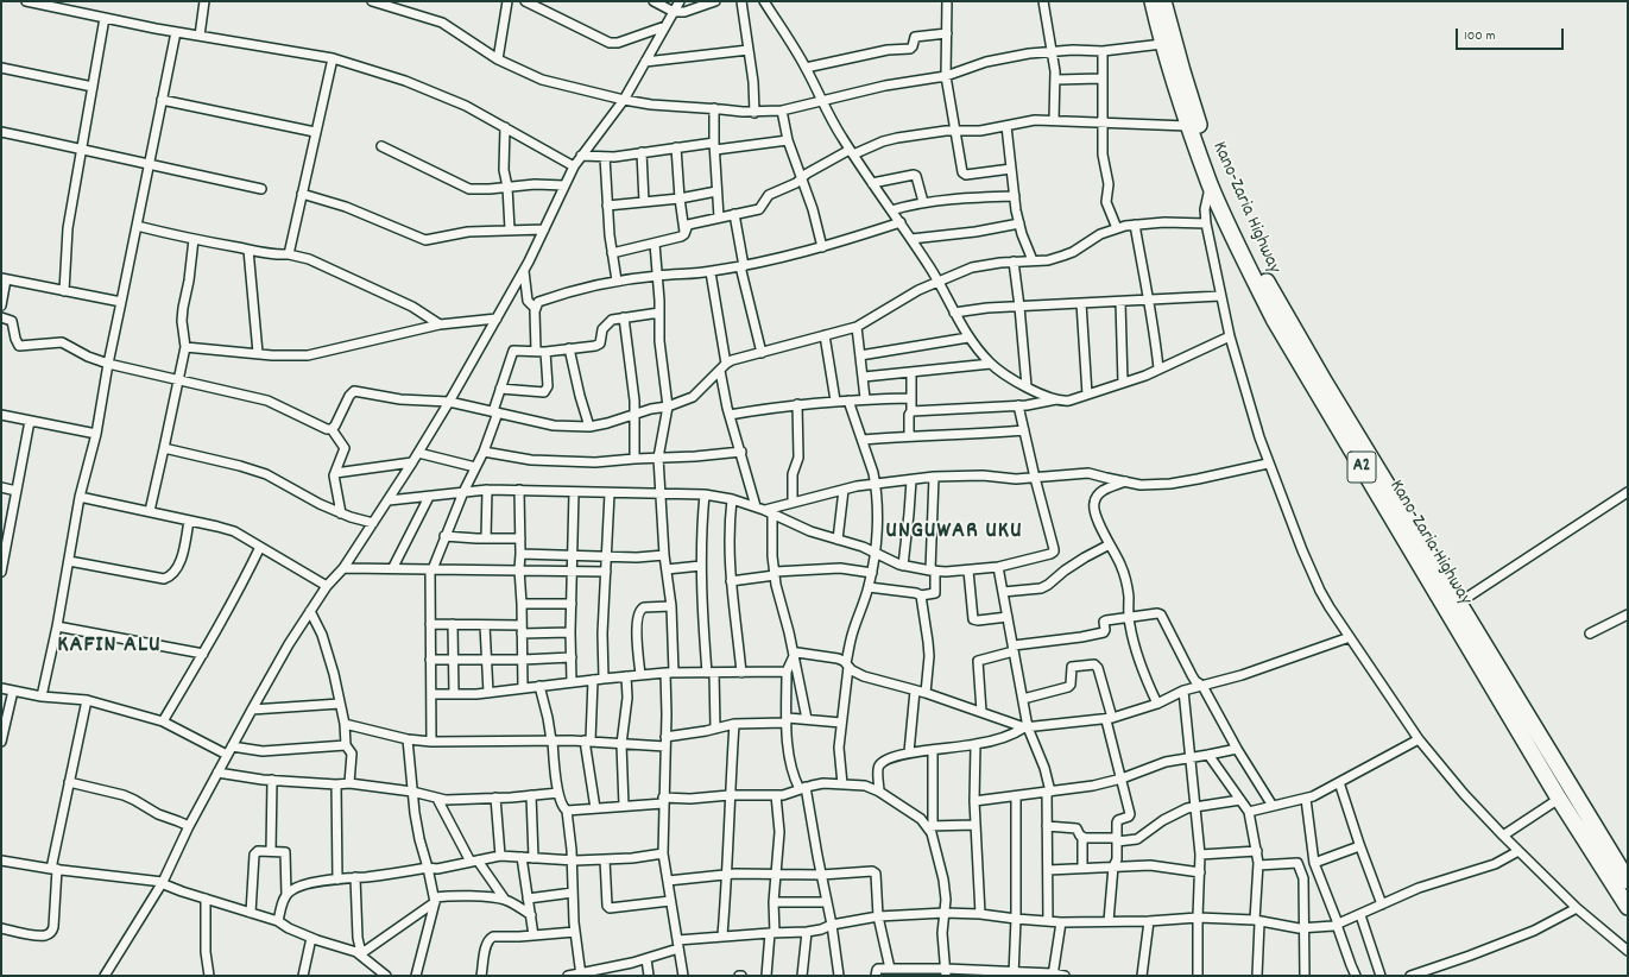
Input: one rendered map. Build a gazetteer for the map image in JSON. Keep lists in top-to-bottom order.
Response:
{
  "streets": {
    "highway": ["Kano-Zaria Highway", "A2"]
  },
  "districts": ["UNGUWAR UKU", "KAFIN ALU"],
  "scale_bar": "100 m"
}
